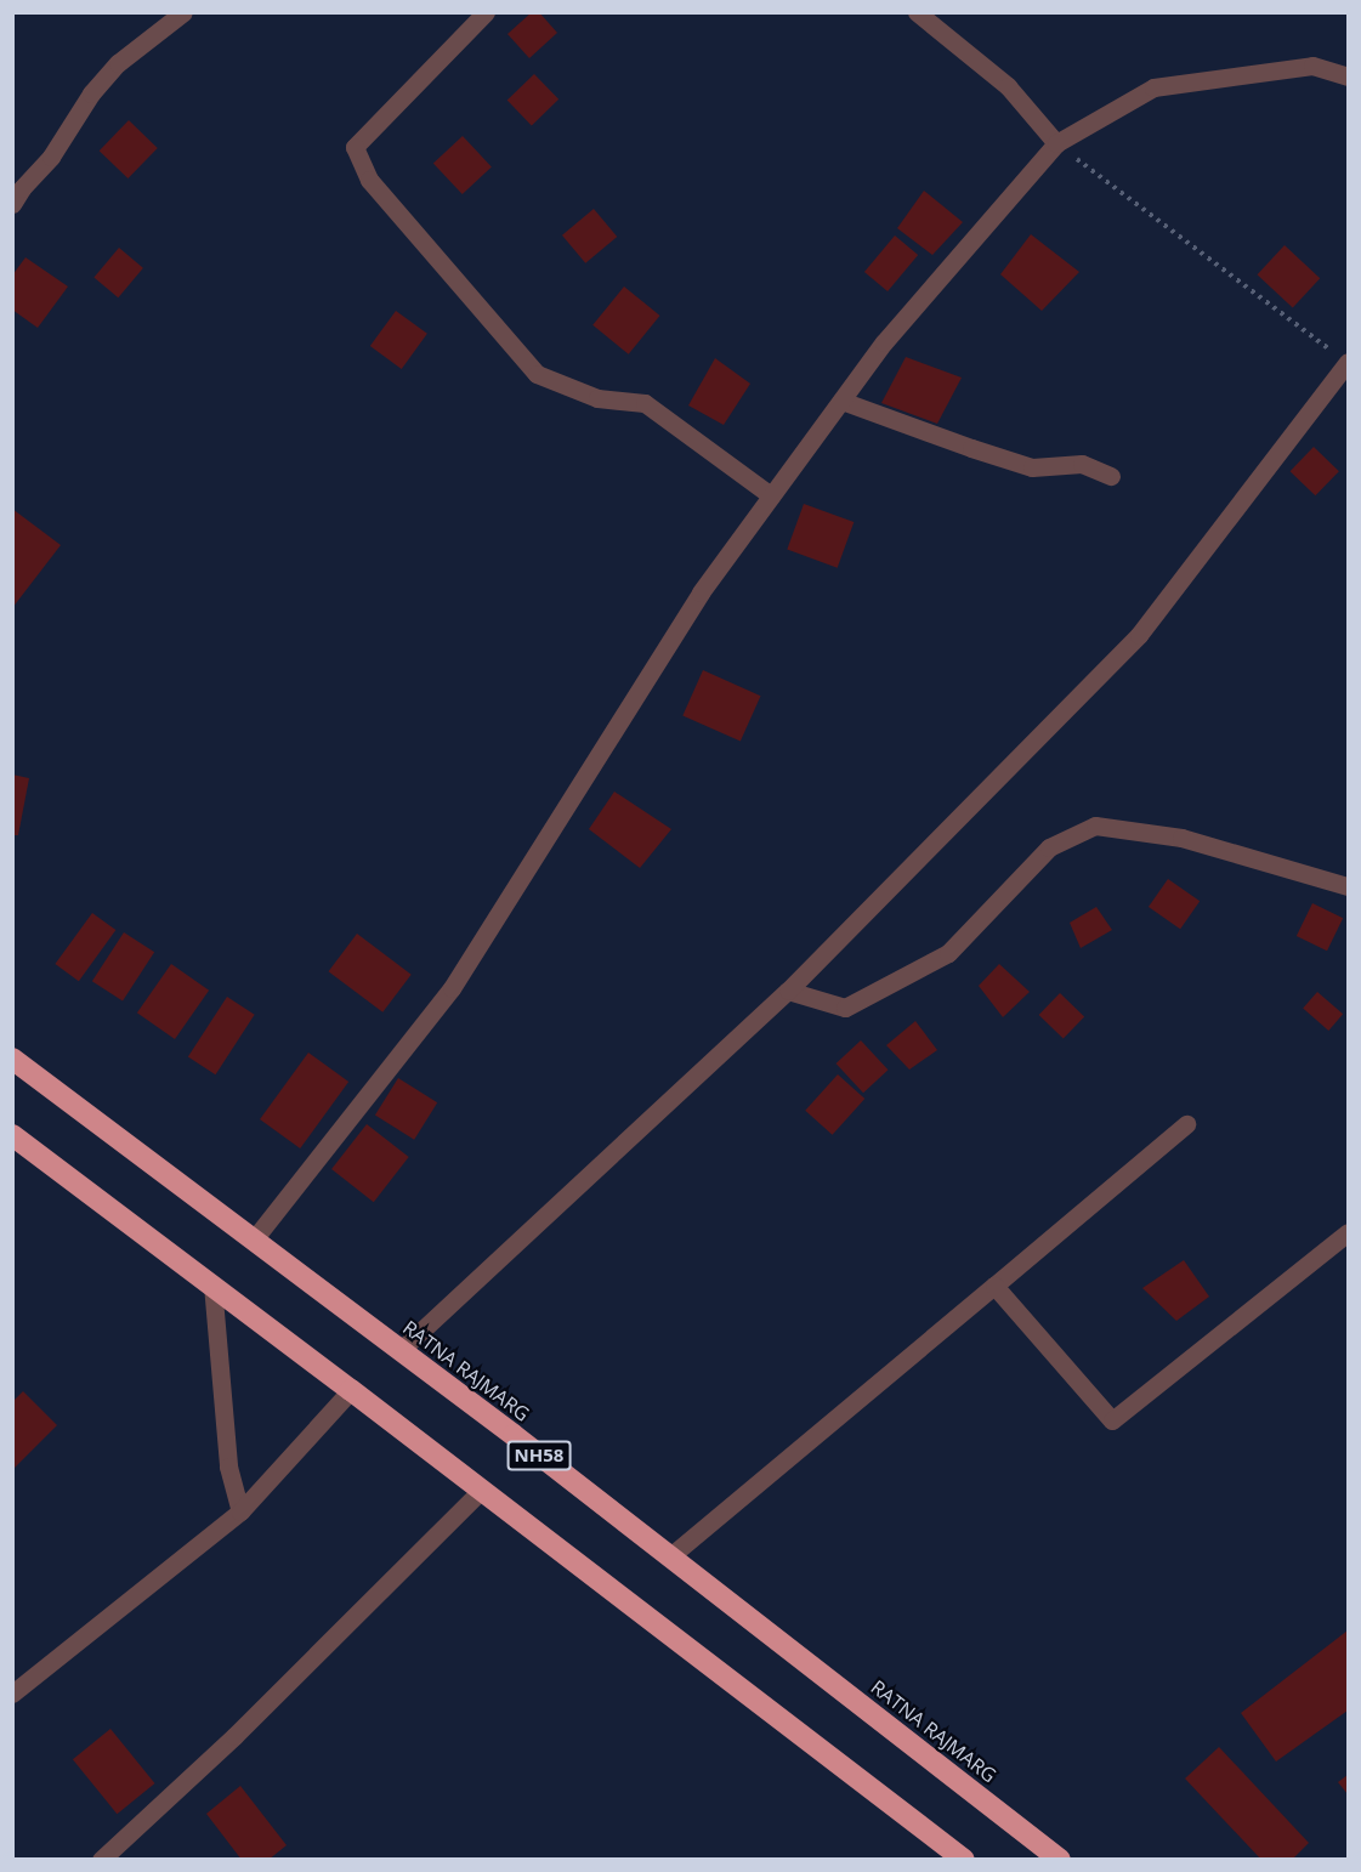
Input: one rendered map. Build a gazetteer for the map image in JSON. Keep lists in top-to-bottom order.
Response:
{
  "streets": {
    "highway": ["RATNA RAJMARG", "NH58"]
  }
}
